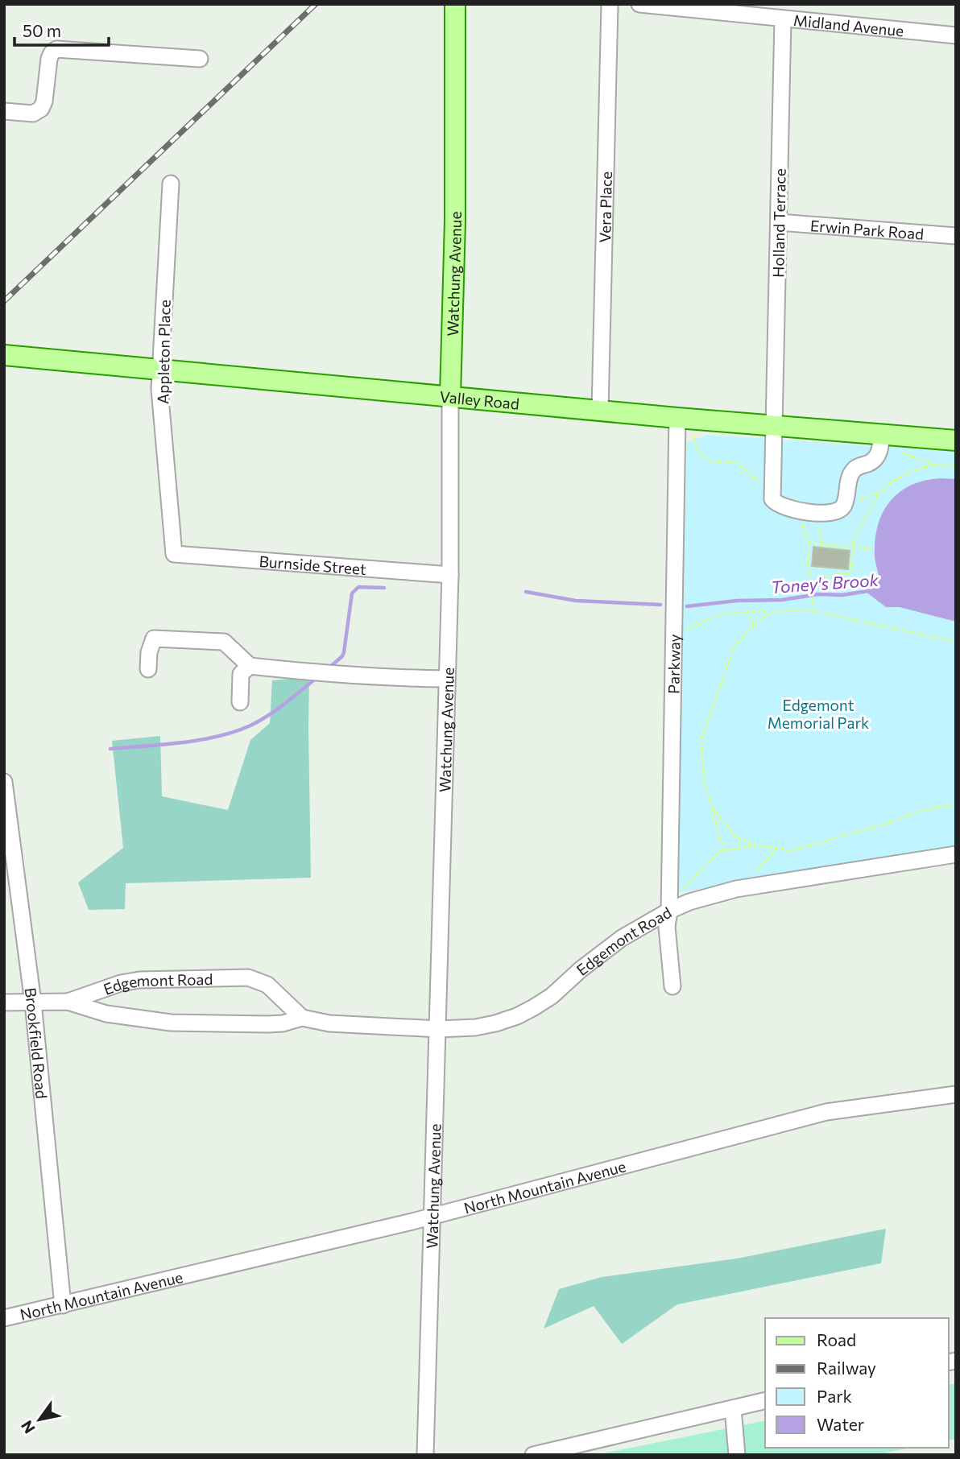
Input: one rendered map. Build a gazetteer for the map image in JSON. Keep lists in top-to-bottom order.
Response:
{
  "streets": {
    "main road": ["Watchung Avenue", "Valley Road"],
    "street": [
      "Midland Avenue",
      "Vera Place",
      "Holland Terrace",
      "Erwin Park Road",
      "Appleton Place",
      "Burnside Street",
      "Parkway",
      "Edgemont Road",
      "Brookfield Road",
      "North Mountain Avenue"
    ]
  },
  "crossings": [
    ["Midland Avenue", "Holland Terrace"],
    ["Vera Place", "Valley Road"],
    ["Holland Terrace", "Erwin Park Road"],
    ["Holland Terrace", "Valley Road"],
    ["Watchung Avenue", "Valley Road"],
    ["Watchung Avenue", "Burnside Street"],
    ["Watchung Avenue", "Edgemont Road"],
    ["Watchung Avenue", "North Mountain Avenue"],
    ["Appleton Place", "Valley Road"],
    ["Appleton Place", "Burnside Street"],
    ["Valley Road", "Parkway"],
    ["Parkway", "Edgemont Road"],
    ["Edgemont Road", "Brookfield Road"],
    ["Brookfield Road", "North Mountain Avenue"]
  ],
  "water": ["Toney's Brook"],
  "parks": ["Edgemont Memorial Park"],
  "legend": [
    "Road",
    "Railway",
    "Park",
    "Water"
  ],
  "scale_bar": "50 m",
  "north": "bottom left"
}
